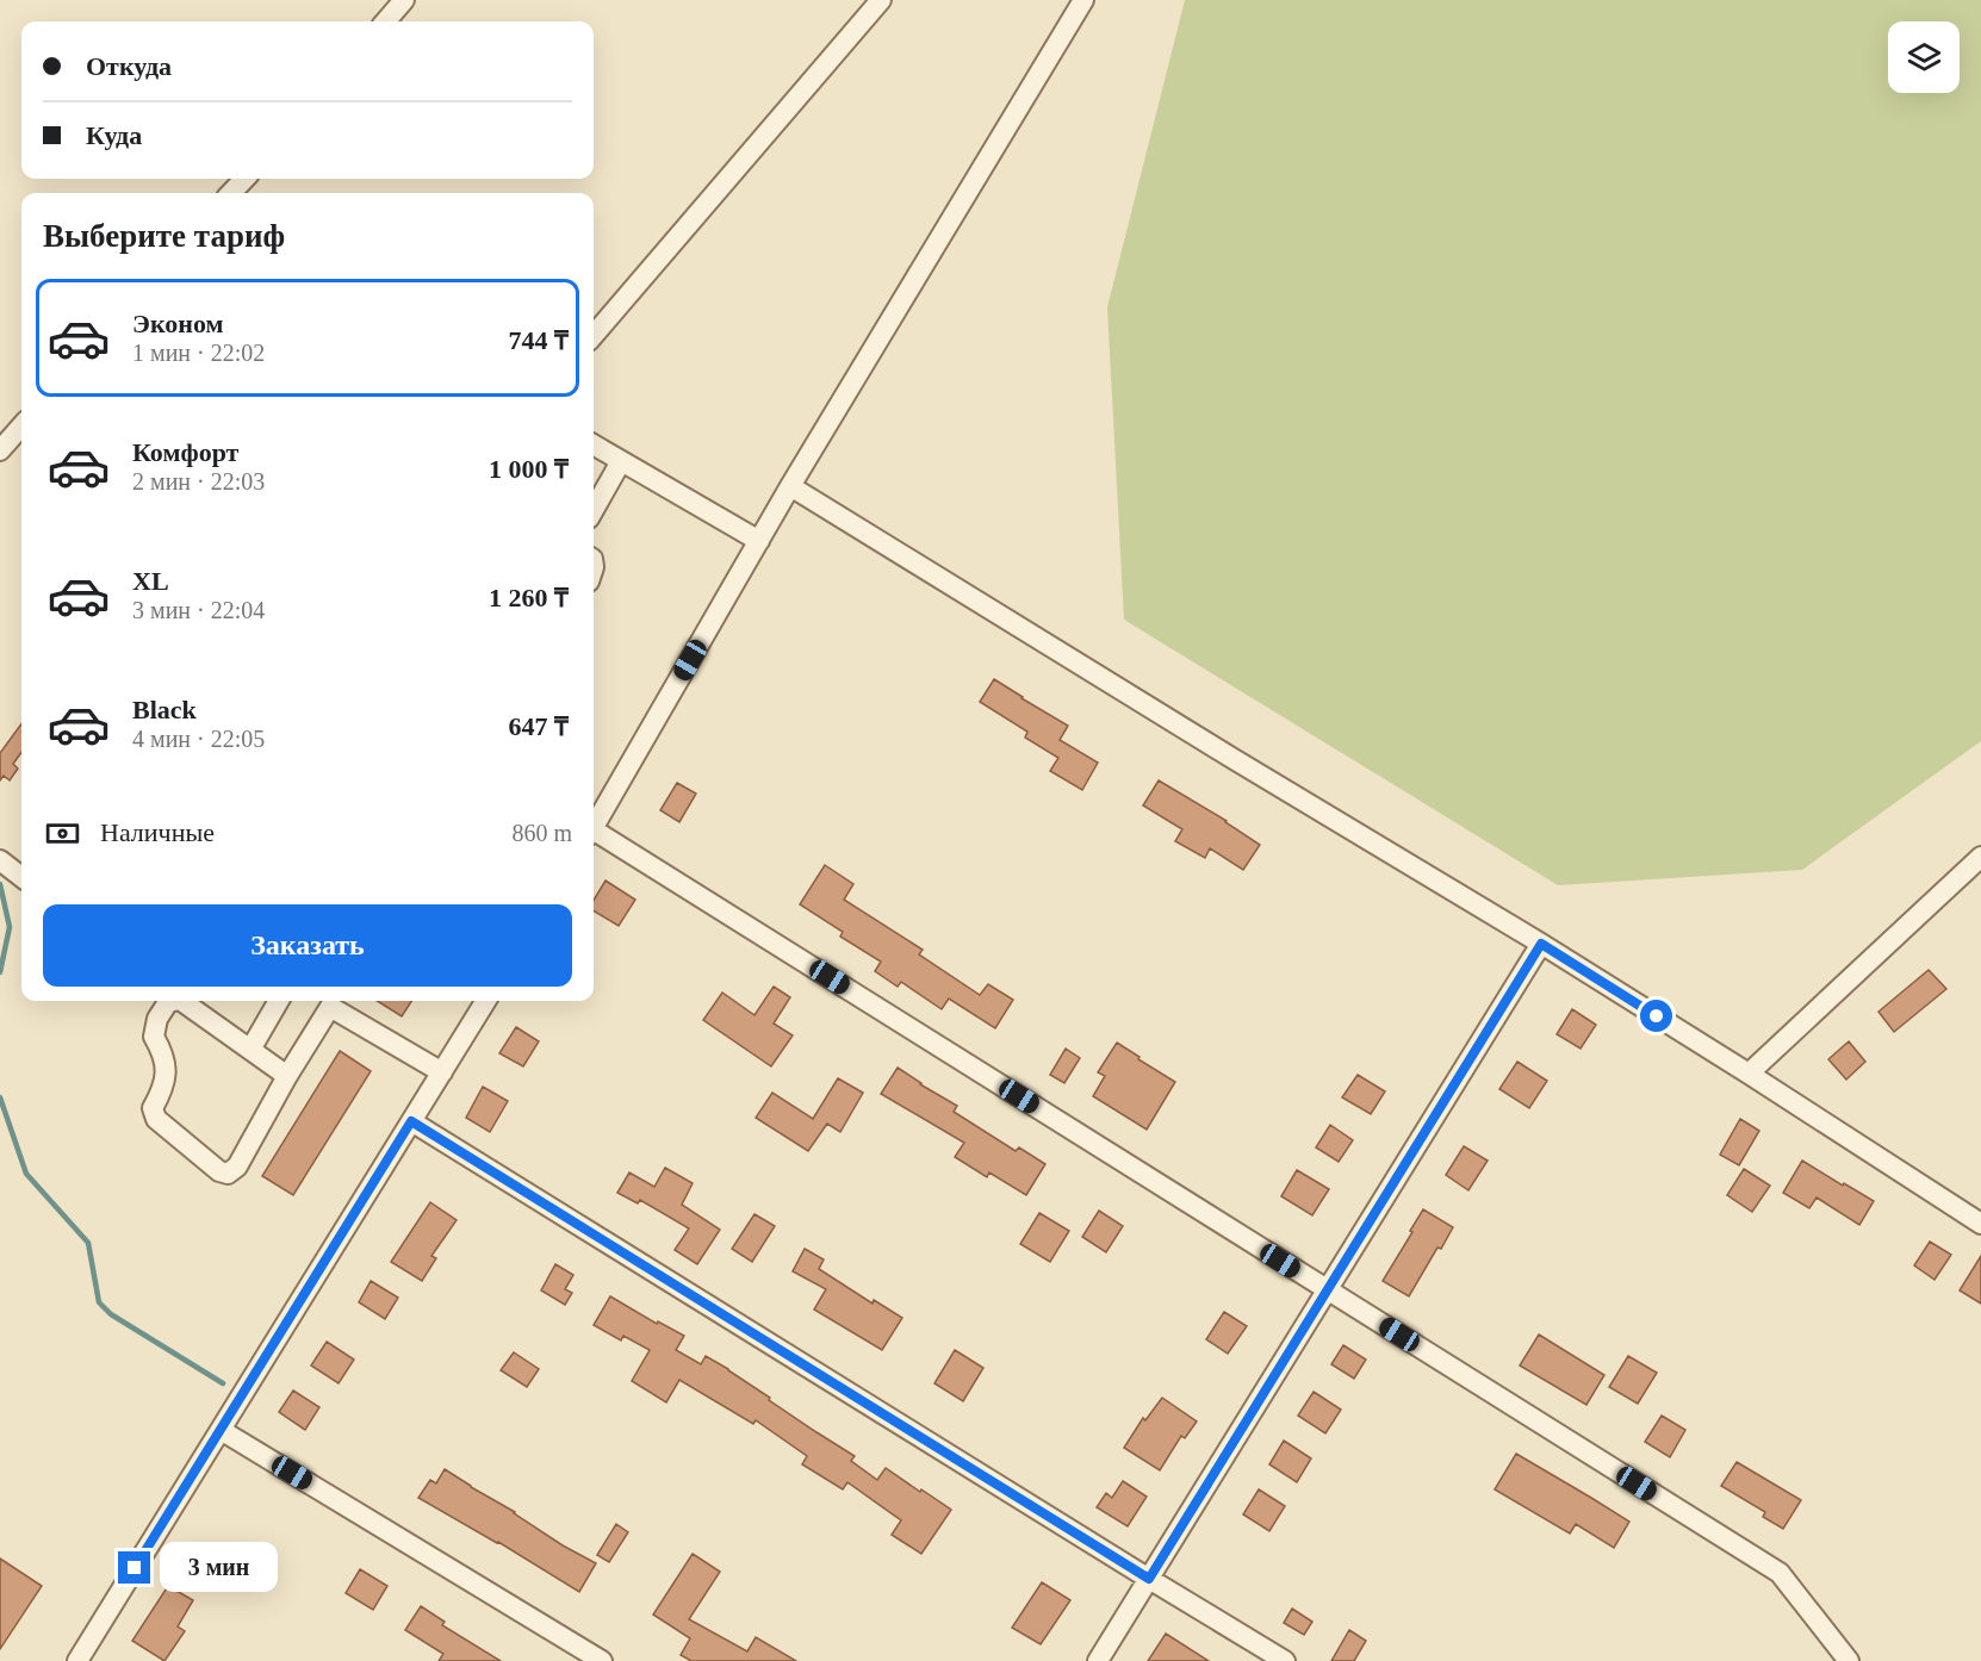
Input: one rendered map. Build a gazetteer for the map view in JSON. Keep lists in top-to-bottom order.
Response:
{
  "page": {
    "banner": ["Откуда", "Куда"],
    "heading": "Выберите тариф",
    "list": [
      {
        "name": "Эконом",
        "note": "1 мин · 22:02",
        "value": "744 ₸"
      },
      {
        "name": "Комфорт",
        "note": "2 мин · 22:03",
        "value": "1 000 ₸"
      },
      {
        "name": "XL",
        "note": "3 мин · 22:04",
        "value": "1 260 ₸"
      },
      {
        "name": "Black",
        "note": "4 мин · 22:05",
        "value": "647 ₸"
      }
    ],
    "pay": ["Наличные", "860 m"],
    "buttons": "Заказать",
    "bubble": "3 мин"
  }
}
